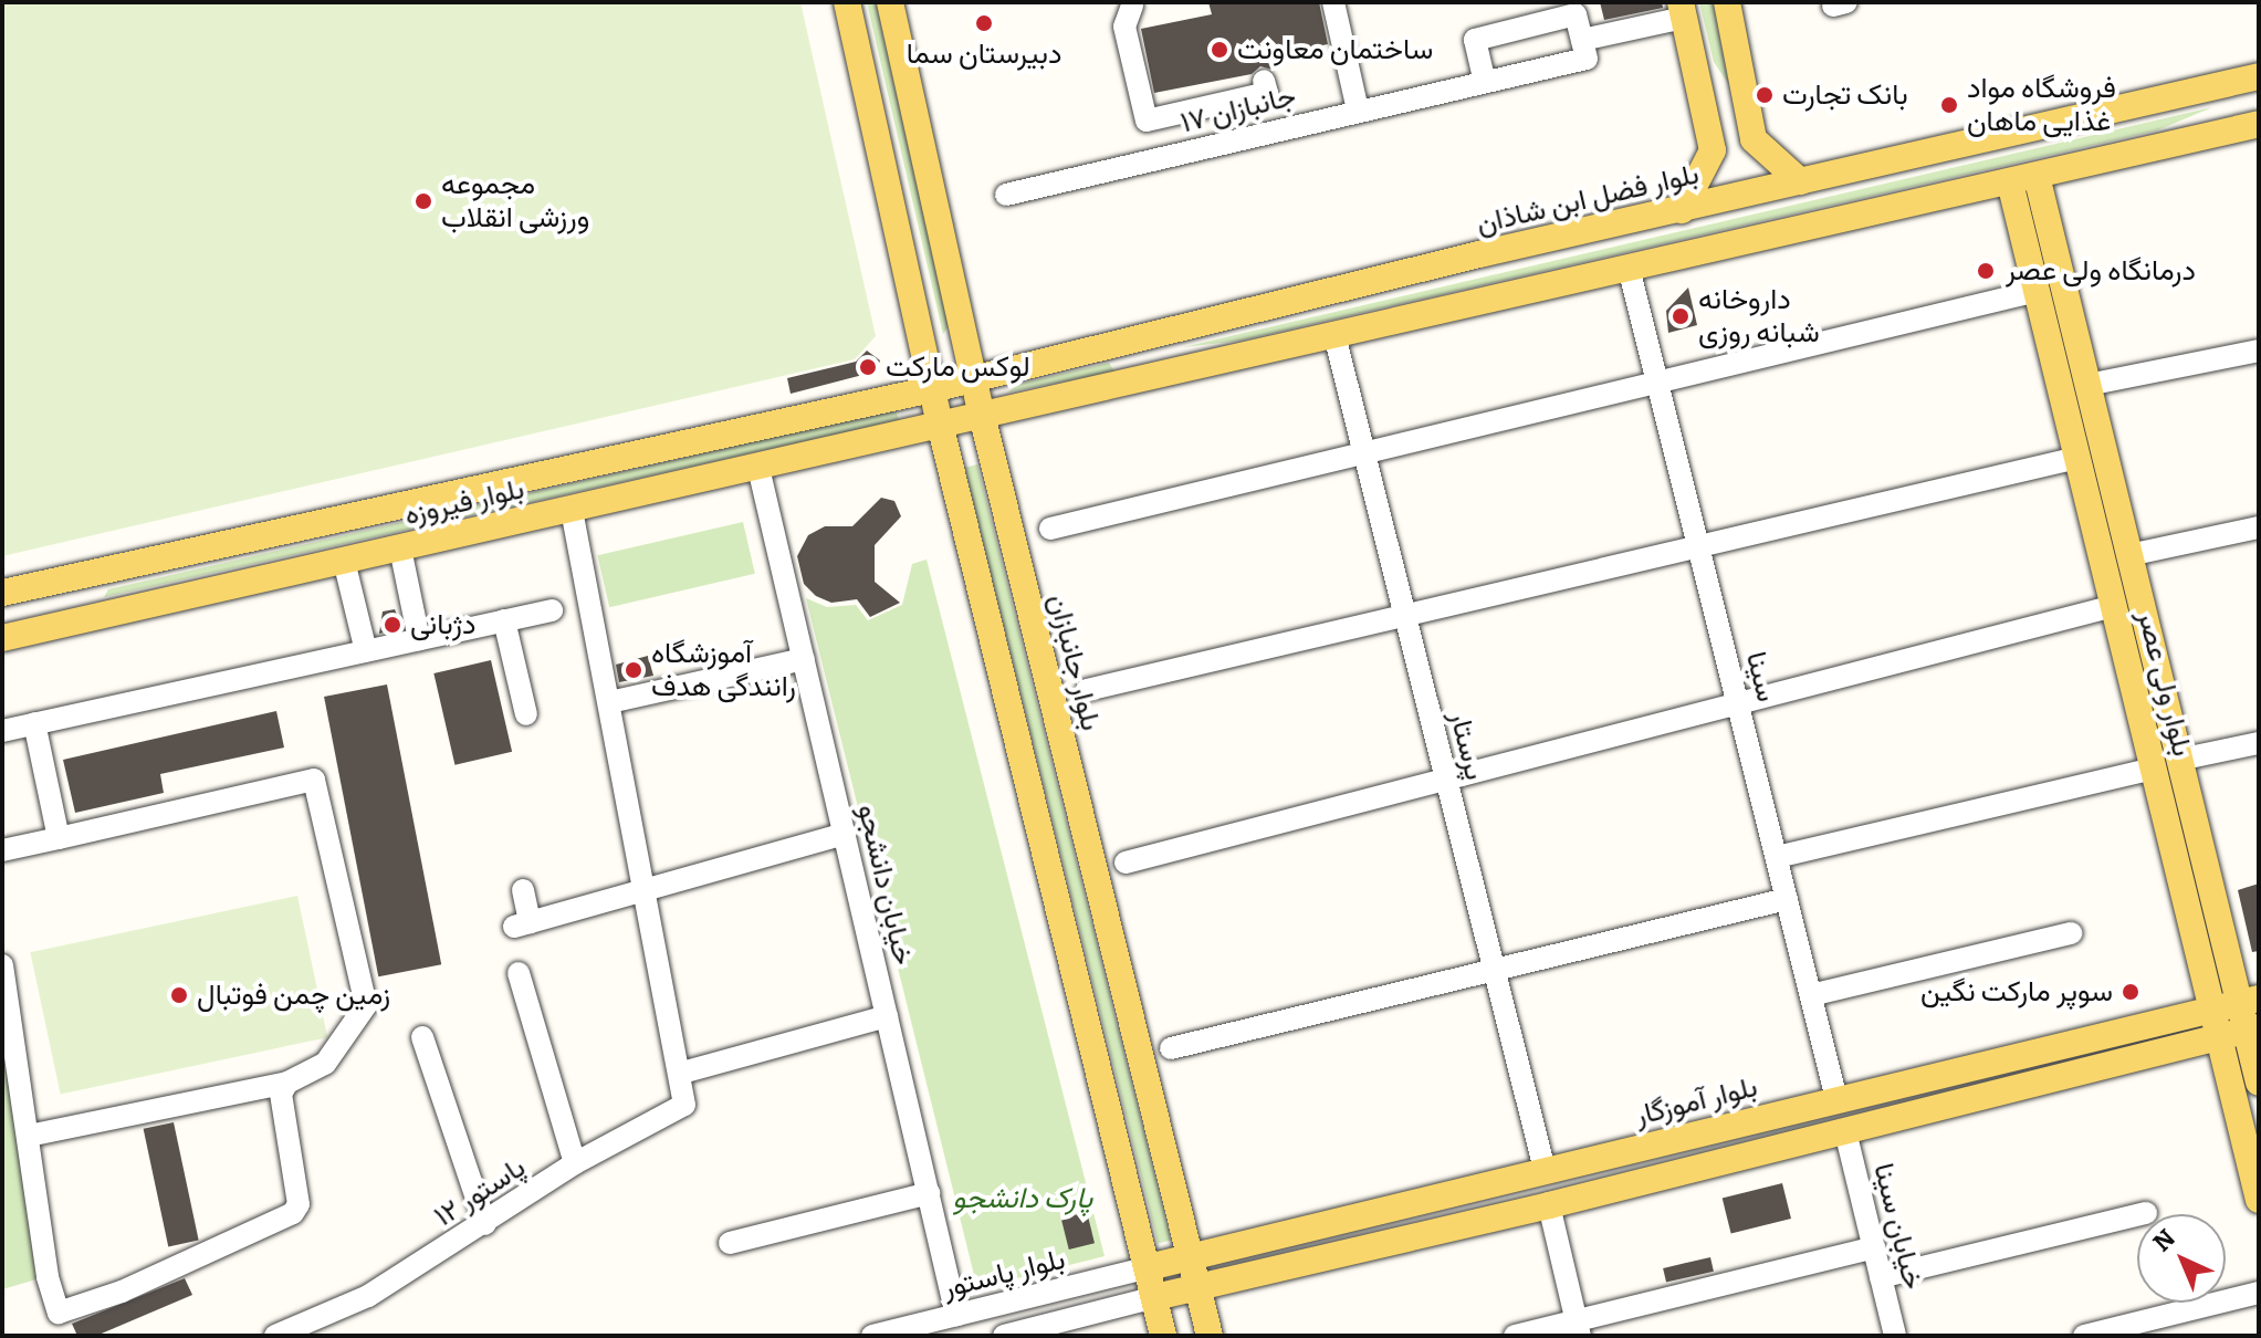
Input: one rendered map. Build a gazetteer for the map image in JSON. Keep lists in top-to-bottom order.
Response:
{
  "streets": {
    "main road": [
      "بلوار فضل ابن شاذان",
      "بلوار فیروزه",
      "بلوار جانبازان",
      "بلوار ولی عصر",
      "بلوار آموزگار"
    ],
    "street": [
      "جانبازان ۱۷",
      "سینا",
      "پرستار",
      "خیابان دانشجو",
      "۱۲ پاستور",
      "خیابان سینا",
      "بلوار پاستور"
    ]
  },
  "crossings": [
    ["بلوار فضل ابن شاذان", "بلوار فیروزه"],
    ["بلوار فضل ابن شاذان", "بلوار جانبازان"],
    ["بلوار فیروزه", "خیابان دانشجو"],
    ["بلوار جانبازان", "بلوار آموزگار"],
    ["سینا", "بلوار آموزگار"],
    ["بلوار ولی عصر", "بلوار آموزگار"],
    ["پرستار", "بلوار آموزگار"],
    ["خیابان دانشجو", "بلوار پاستور"],
    ["بلوار آموزگار", "بلوار پاستور"]
  ],
  "parks": ["پارک دانشجو"],
  "places": [
    "دبیرستان سما",
    "ساختمان معاونت",
    "بانک تجارت",
    "فروشگاه مواد غذایی ماهان",
    "مجموعه ورزشی انقلاب",
    "درمانگاه ولی عصر",
    "داروخانه شبانه روزی",
    "لوکس مارکت",
    "دژبانی",
    "آموزشگاه رانندگی هدف",
    "سوپر مارکت نگین",
    "زمین چمن فوتبال"
  ],
  "north": "top left"
}
